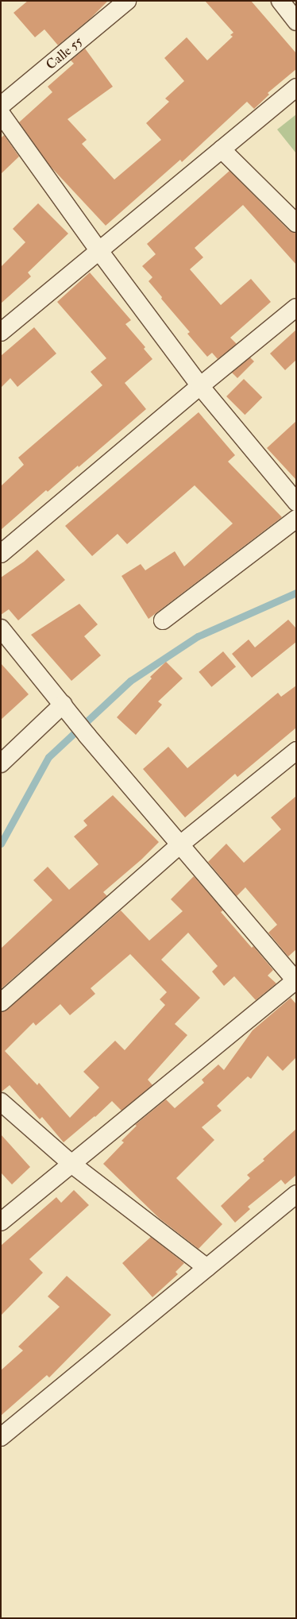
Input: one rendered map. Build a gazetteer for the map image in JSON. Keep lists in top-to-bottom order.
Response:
{
  "streets": {
    "street": ["Calle 55"]
  }
}
